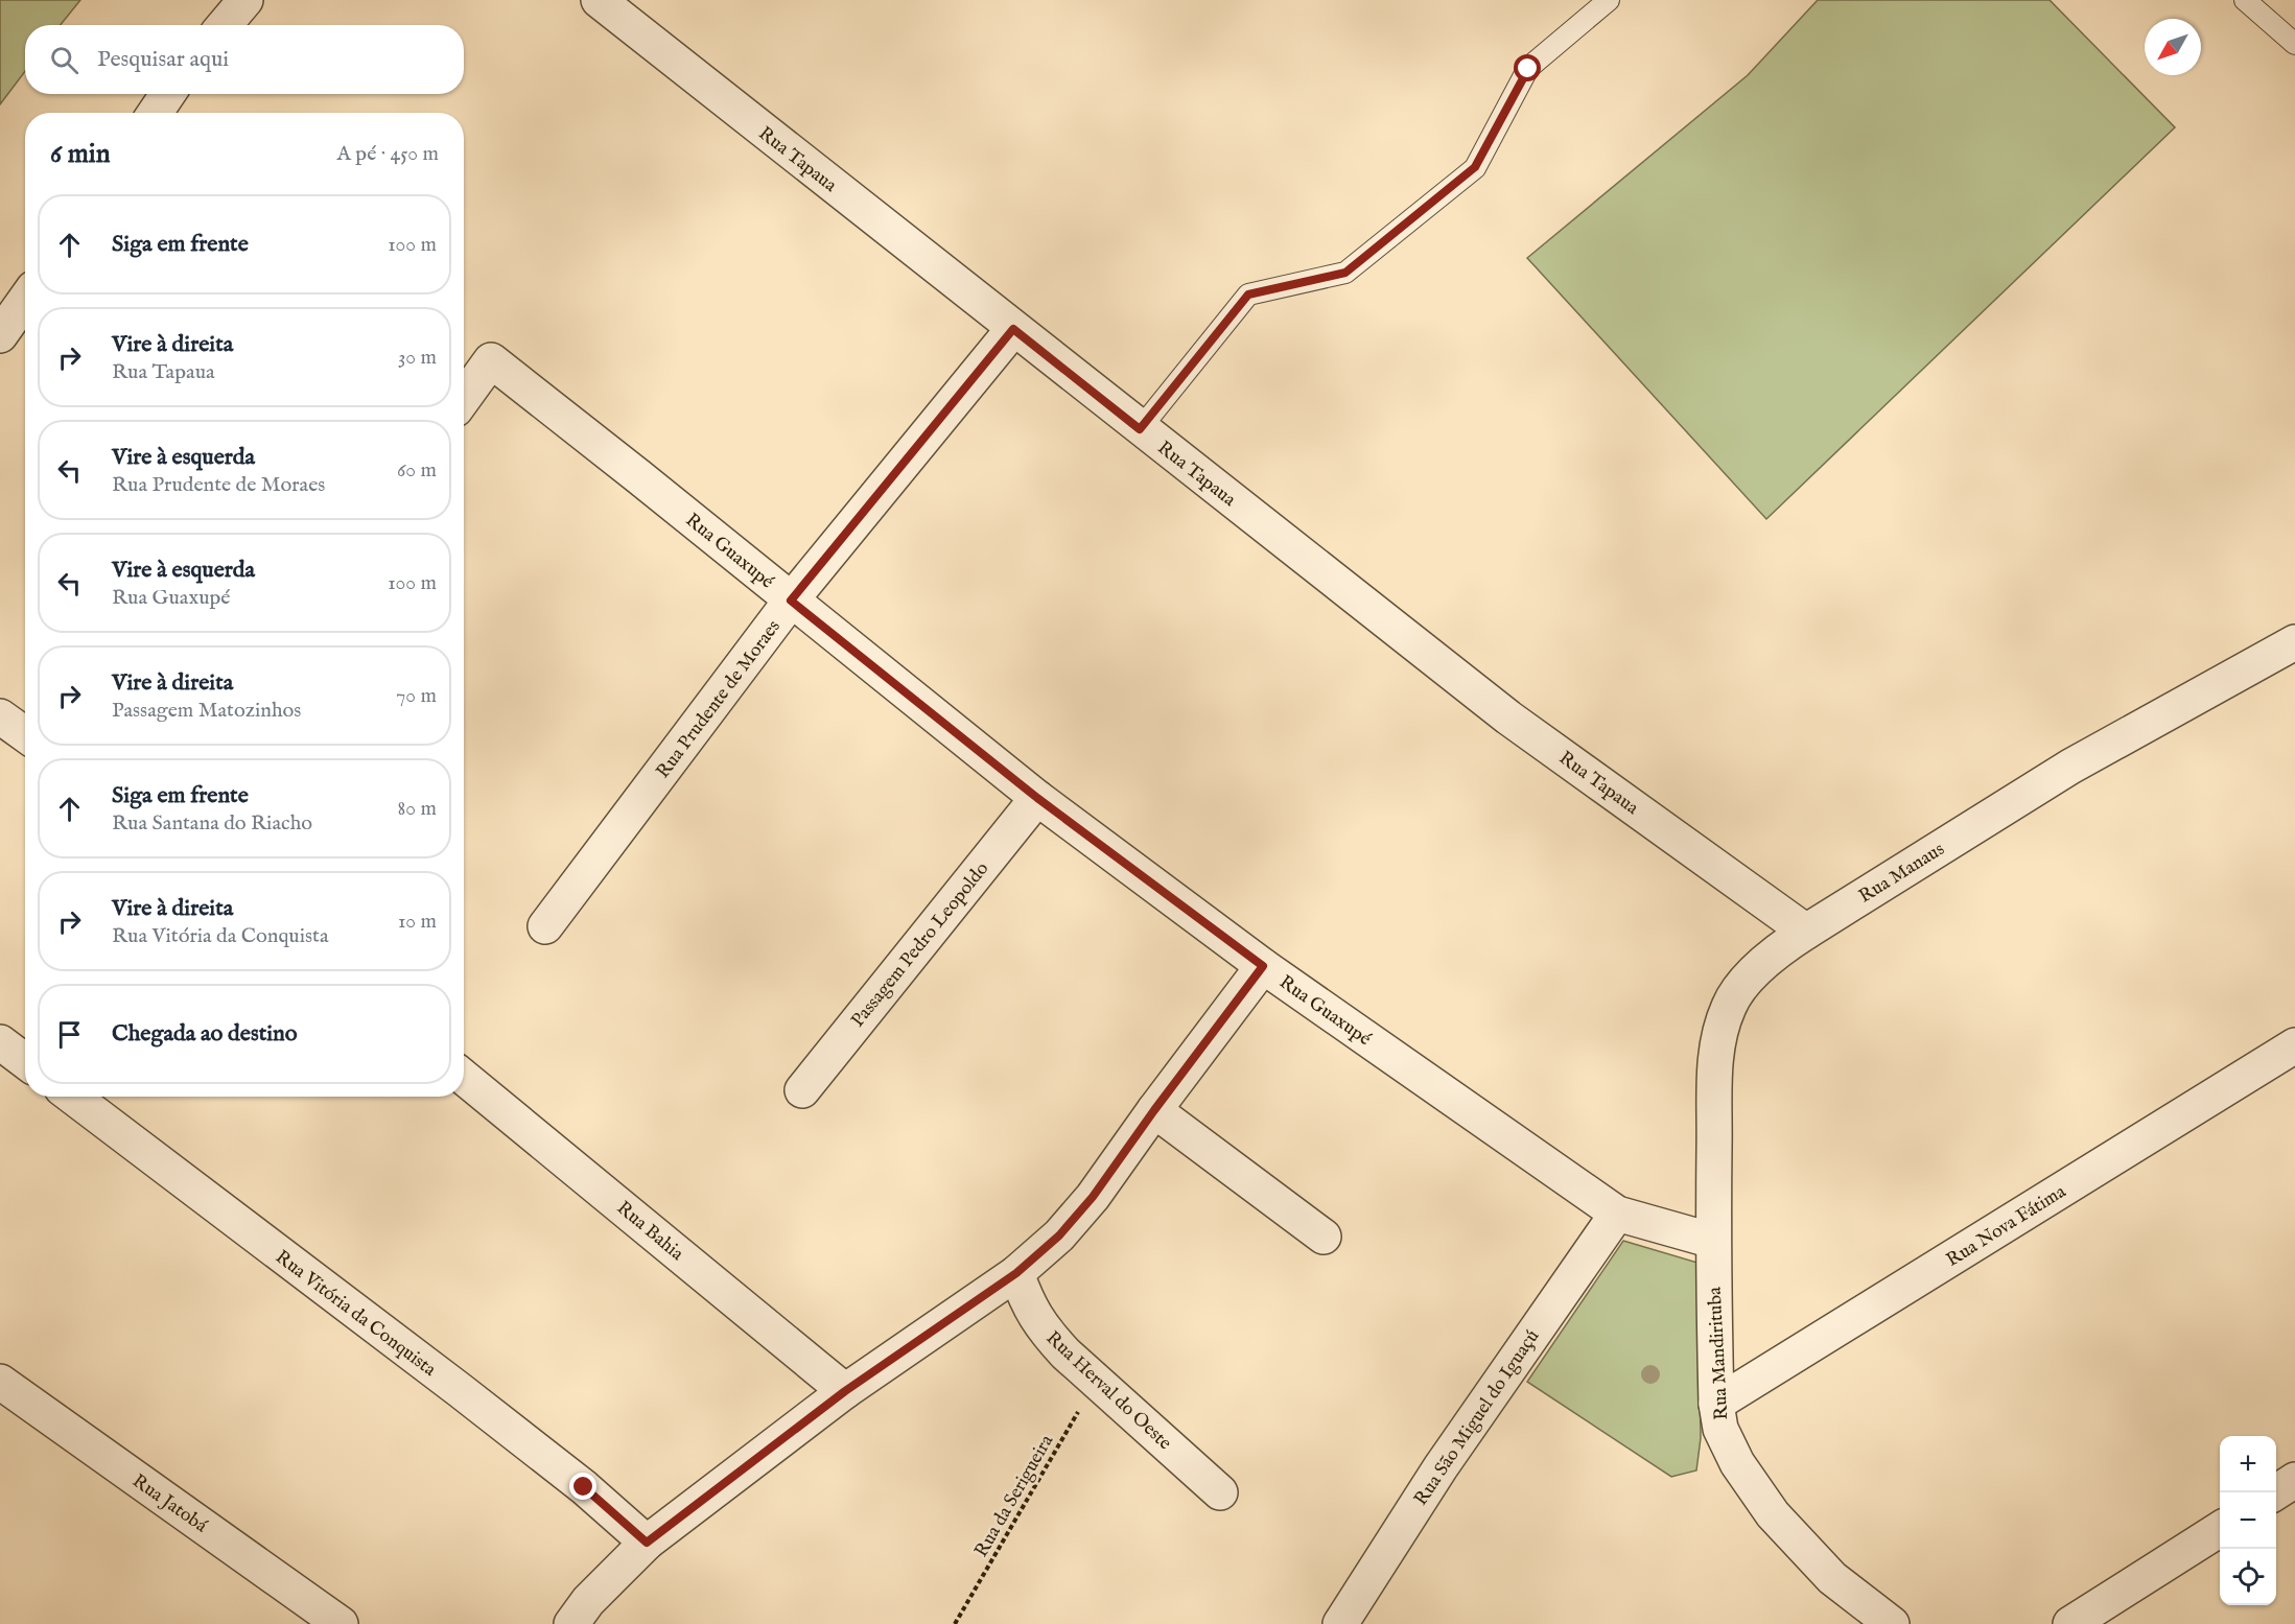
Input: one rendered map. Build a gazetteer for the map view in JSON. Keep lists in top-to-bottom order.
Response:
{
  "streets": {
    "street": [
      "Rua Tapaua",
      "Rua Guaxupé",
      "Rua Prudente de Moraes",
      "Rua Manaus",
      "Passagem Pedro Leopoldo",
      "Rua Nova Fátima",
      "Rua Bahia",
      "Rua Vitória da Conquista",
      "Rua Mandirituba",
      "Rua Herval do Oeste",
      "Rua São Miguel do Iguaçú",
      "Rua Jatobá"
    ],
    "path": ["Rua da Serigueira"]
  },
  "crossings": [
    ["Rua Tapaua", "Rua Prudente de Moraes"],
    ["Rua Tapaua", "Rua Manaus"],
    ["Rua Guaxupé", "Rua Prudente de Moraes"],
    ["Rua Guaxupé", "Rua Manaus"],
    ["Rua Guaxupé", "Passagem Pedro Leopoldo"],
    ["Rua Guaxupé", "Rua Mandirituba"],
    ["Rua Guaxupé", "Rua São Miguel do Iguaçú"],
    ["Rua Manaus", "Rua Mandirituba"],
    ["Rua Nova Fátima", "Rua Mandirituba"],
    ["Rua Herval do Oeste", "Rua da Serigueira"]
  ],
  "north": "bottom left",
  "page": {
    "search": "Pesquisar aqui",
    "heading": ["6 min", "A pé · 450 m"],
    "list": [
      ["Siga em frente", "100 m"],
      ["Vire à direita", "Rua Tapaua", "30 m"],
      ["Vire à esquerda", "Rua Prudente de Moraes", "60 m"],
      ["Vire à esquerda", "Rua Guaxupé", "100 m"],
      ["Vire à direita", "Passagem Matozinhos", "70 m"],
      ["Siga em frente", "Rua Santana do Riacho", "80 m"],
      ["Vire à direita", "Rua Vitória da Conquista", "10 m"],
      "Chegada ao destino"
    ],
    "map_buttons": ["+", "−"]
  }
}
